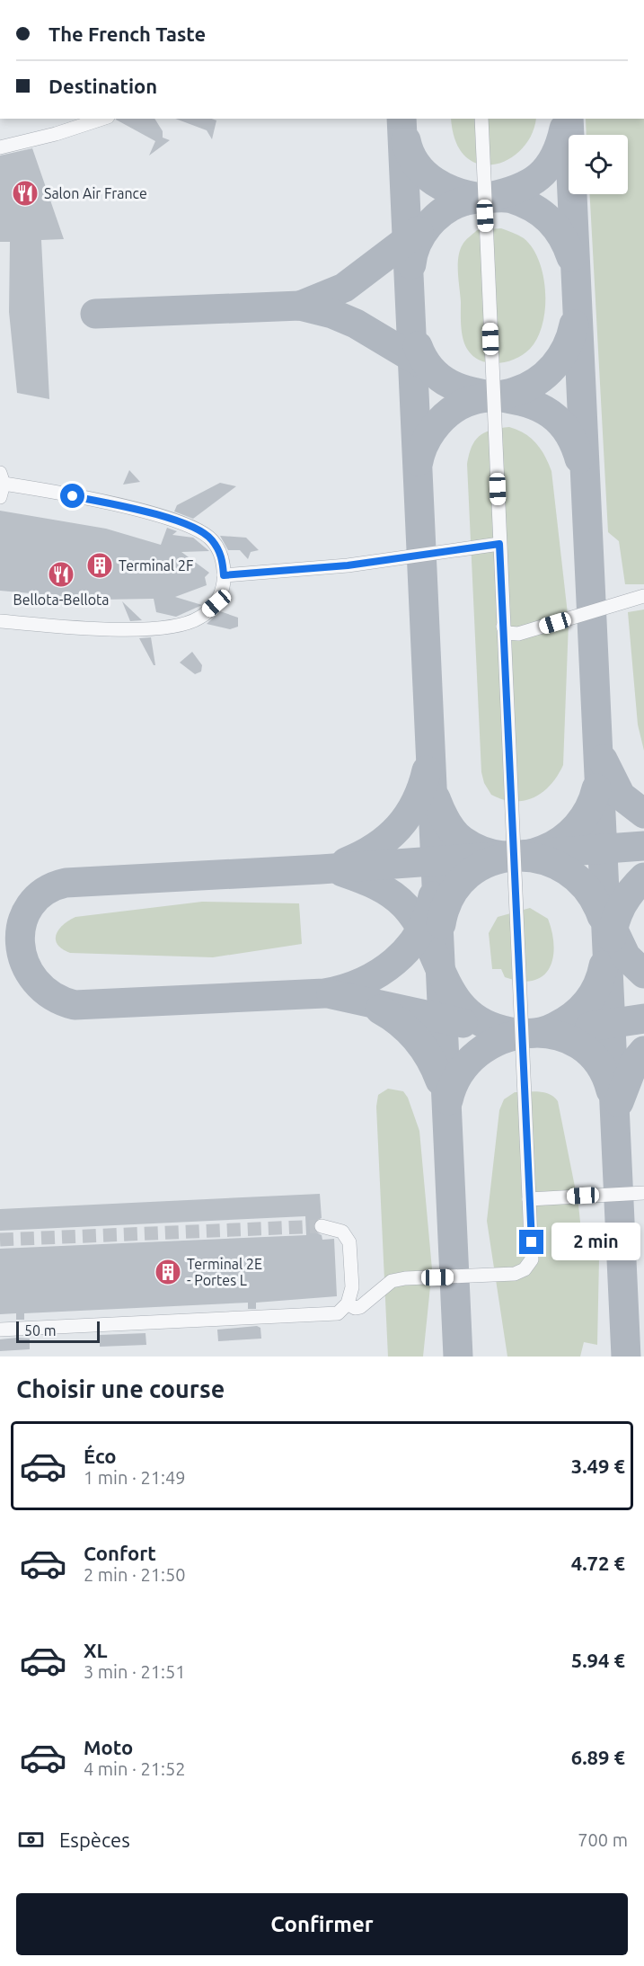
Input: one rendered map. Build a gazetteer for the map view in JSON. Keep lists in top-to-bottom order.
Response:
{
  "places": {
    "restaurant": ["Salon Air France", "Bellota-Bellota"],
    "building": ["Terminal 2F", "Terminal 2E - Portes L"]
  },
  "scale_bar": "50 m",
  "page": {
    "banner": ["The French Taste", "Destination"],
    "bubble": "2 min",
    "scale": "50 m",
    "heading": "Choisir une course",
    "list": [
      {
        "name": "Éco",
        "note": "1 min · 21:49",
        "value": "3.49 €"
      },
      {
        "name": "Confort",
        "note": "2 min · 21:50",
        "value": "4.72 €"
      },
      {
        "name": "XL",
        "note": "3 min · 21:51",
        "value": "5.94 €"
      },
      {
        "name": "Moto",
        "note": "4 min · 21:52",
        "value": "6.89 €"
      }
    ],
    "pay": ["Espèces", "700 m"],
    "buttons": "Confirmer"
  }
}
